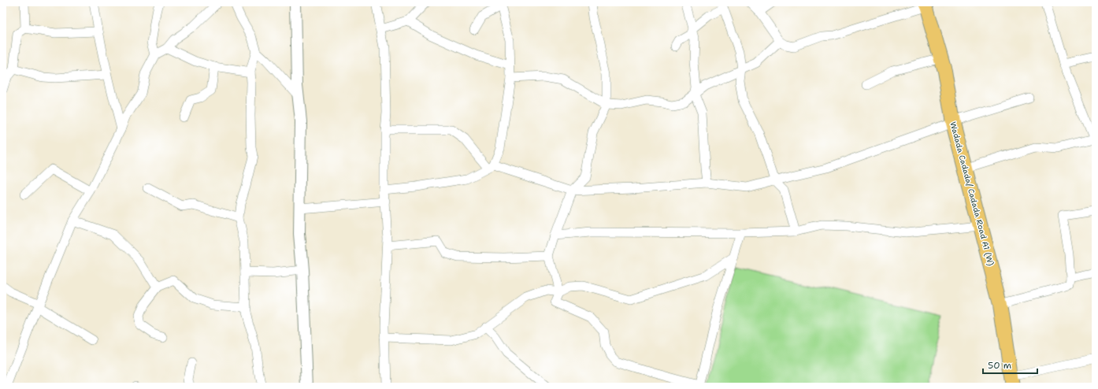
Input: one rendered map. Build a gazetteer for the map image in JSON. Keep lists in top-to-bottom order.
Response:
{
  "streets": {
    "main road": ["Wadada Cadada/ Cadada Road A1 (W)"]
  },
  "scale_bar": "50 m"
}
